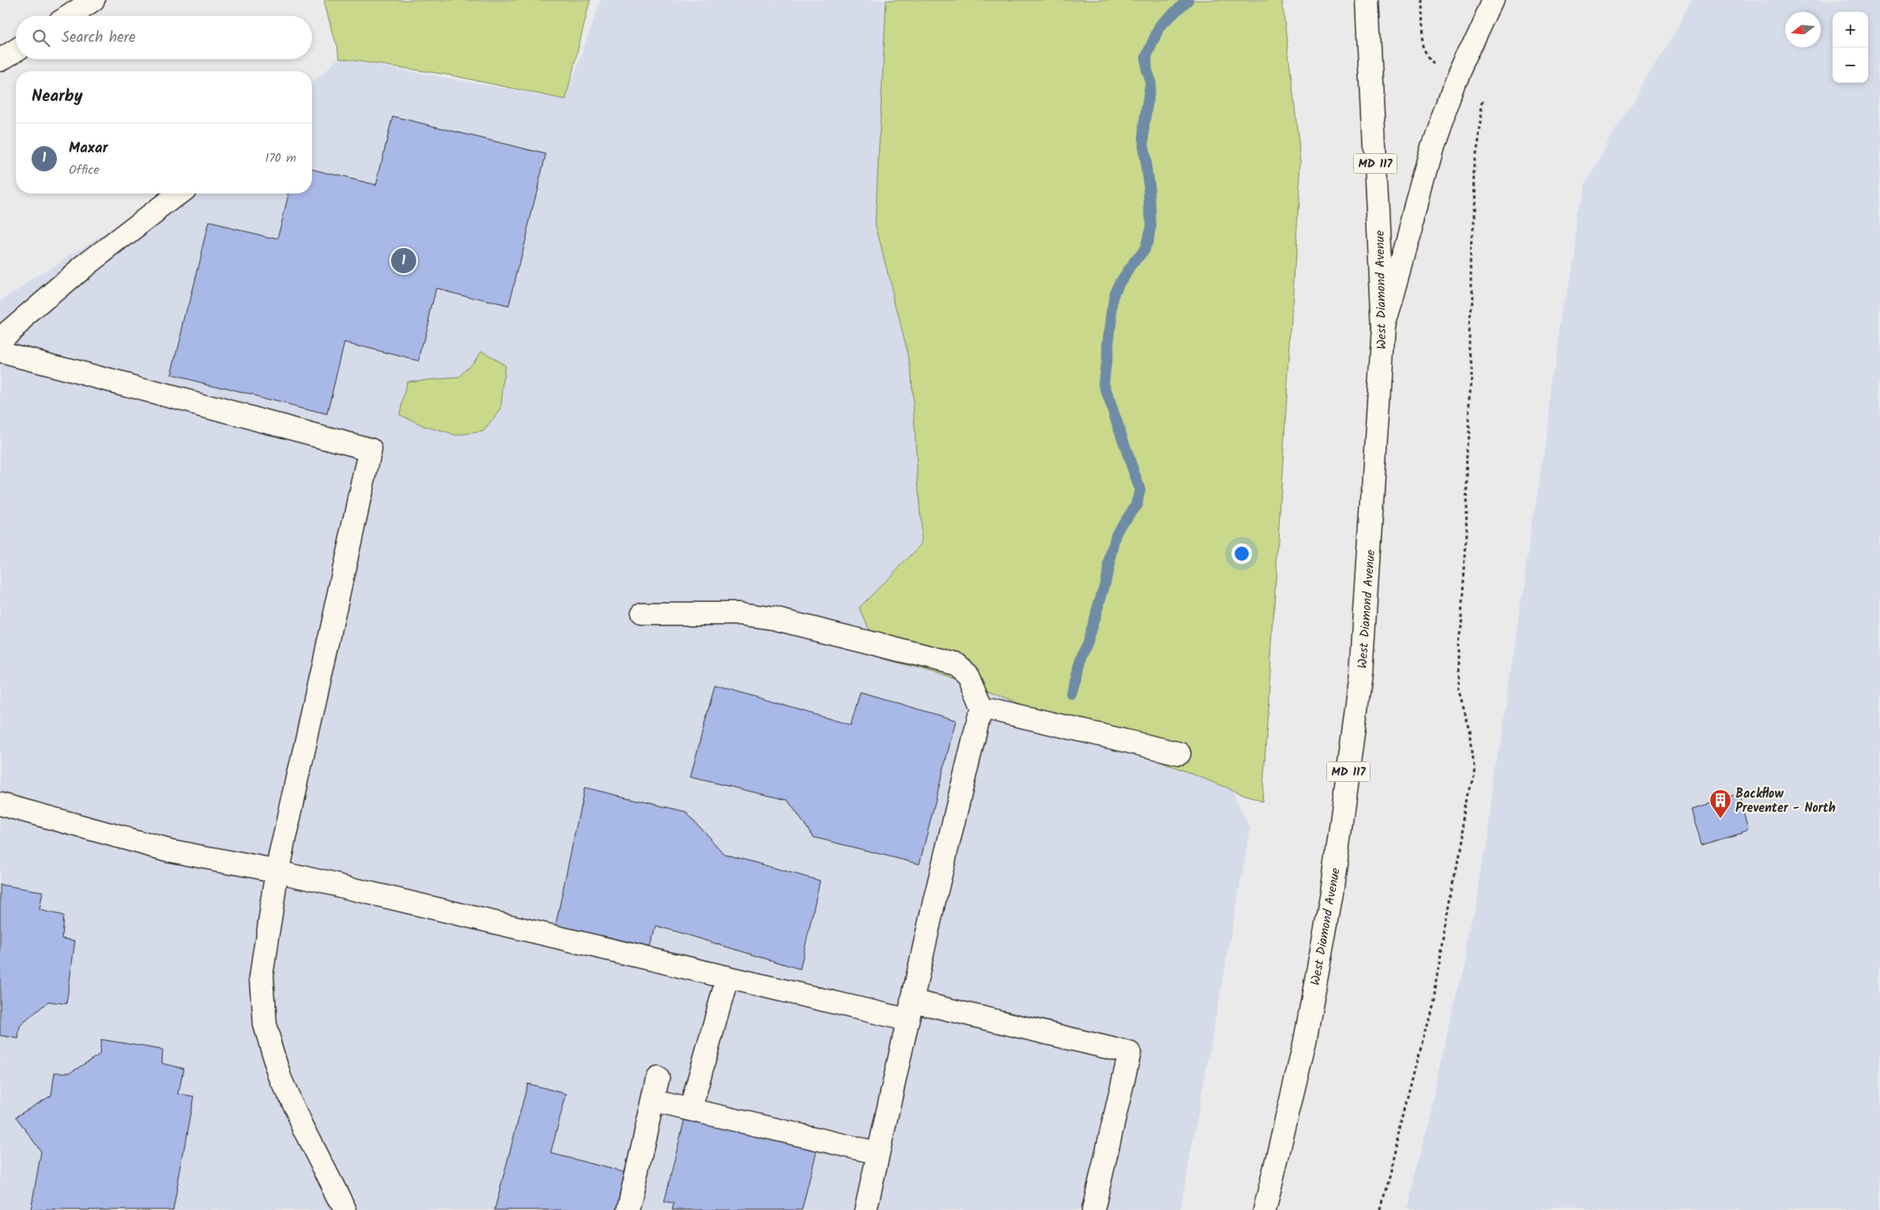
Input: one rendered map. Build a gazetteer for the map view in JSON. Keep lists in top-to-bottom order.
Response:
{
  "streets": {
    "main road": ["MD 117", "West Diamond Avenue"]
  },
  "places": {
    "building": ["Backflow Preventer - North"]
  },
  "north": "left",
  "page": {
    "map_buttons": ["+", "−"],
    "search": "Search here",
    "heading": "Nearby",
    "list": [
      {
        "mark": "1",
        "name": "Maxar",
        "note": "Office",
        "value": "170 m"
      }
    ],
    "pins": "1"
  }
}
